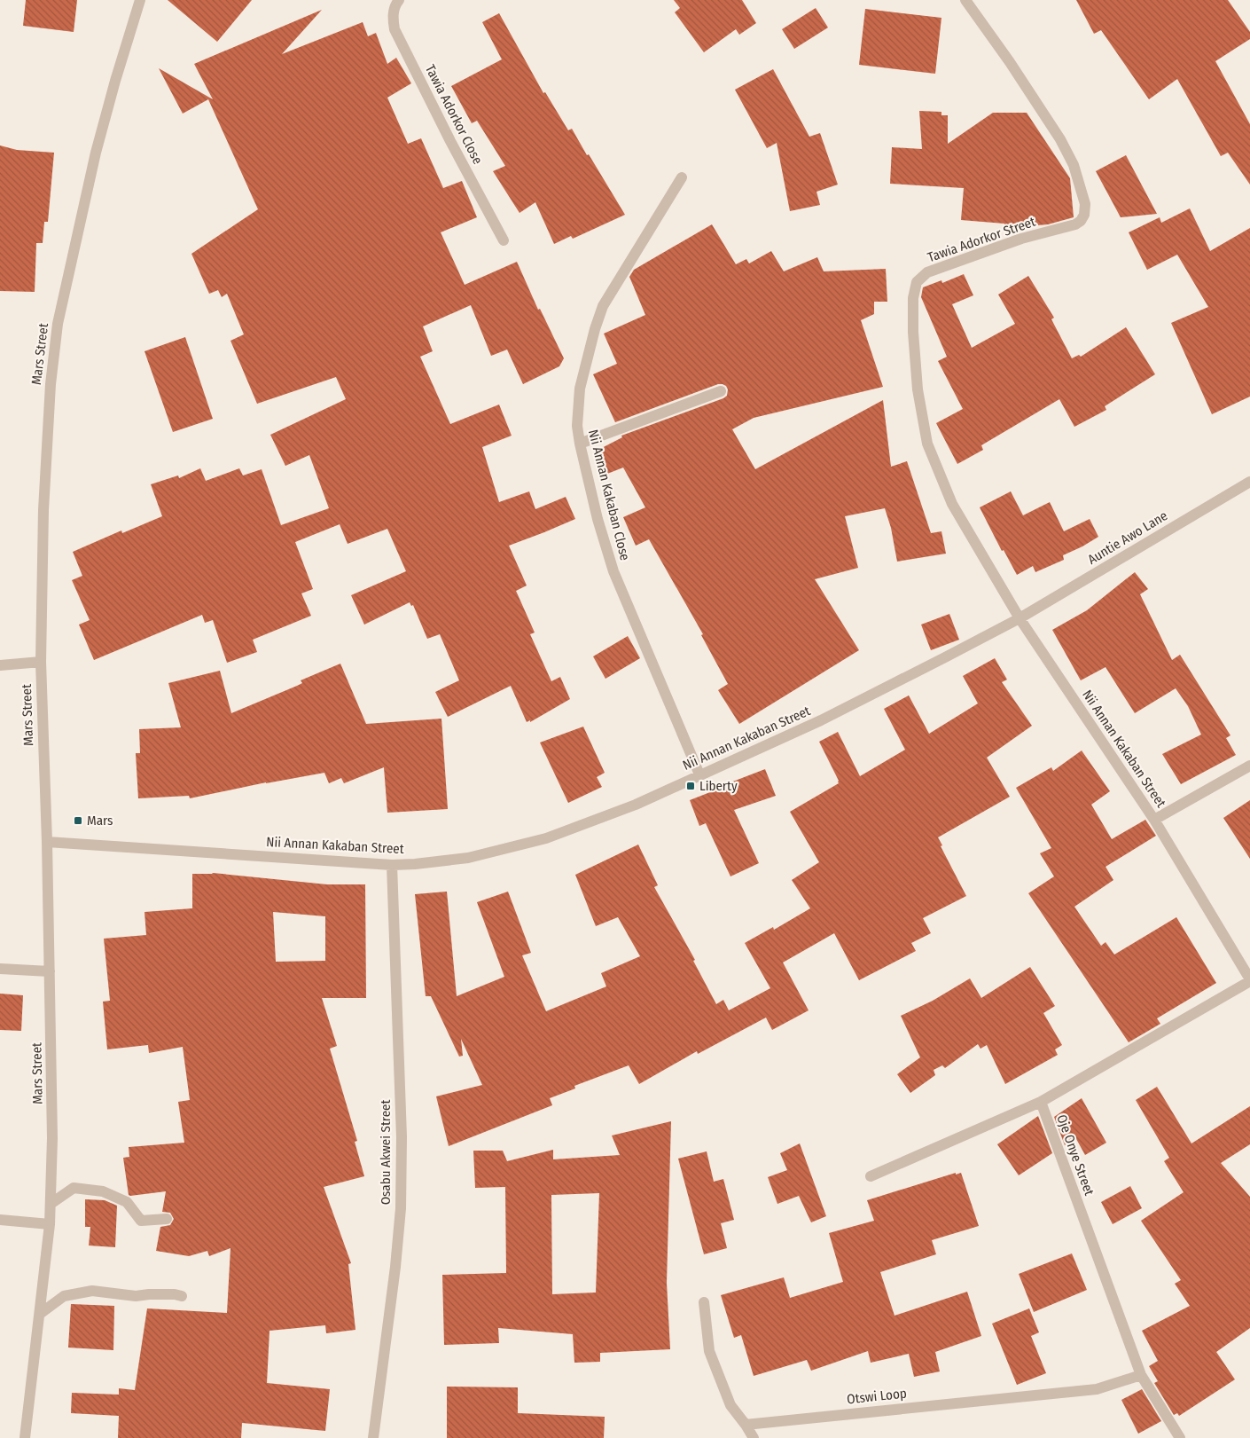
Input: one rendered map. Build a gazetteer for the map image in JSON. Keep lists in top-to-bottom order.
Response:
{
  "streets": {
    "street": [
      "Tawia Adorkor Close",
      "Tawia Adorkor Street",
      "Mars Street",
      "Nii Annan Kakaban Close",
      "Auntie Awo Lane",
      "Nii Annan Kakaban Street",
      "Osabu Akwei Street",
      "Oje Onye Street",
      "Otswi Loop"
    ]
  },
  "crossings": [
    ["Tawia Adorkor Street", "Auntie Awo Lane"],
    ["Tawia Adorkor Street", "Nii Annan Kakaban Street"],
    ["Mars Street", "Nii Annan Kakaban Street"],
    ["Nii Annan Kakaban Close", "Nii Annan Kakaban Street"],
    ["Auntie Awo Lane", "Nii Annan Kakaban Street"],
    ["Nii Annan Kakaban Street", "Osabu Akwei Street"],
    ["Oje Onye Street", "Otswi Loop"]
  ],
  "places": {
    "transit": ["Liberty", "Mars"]
  }
}
